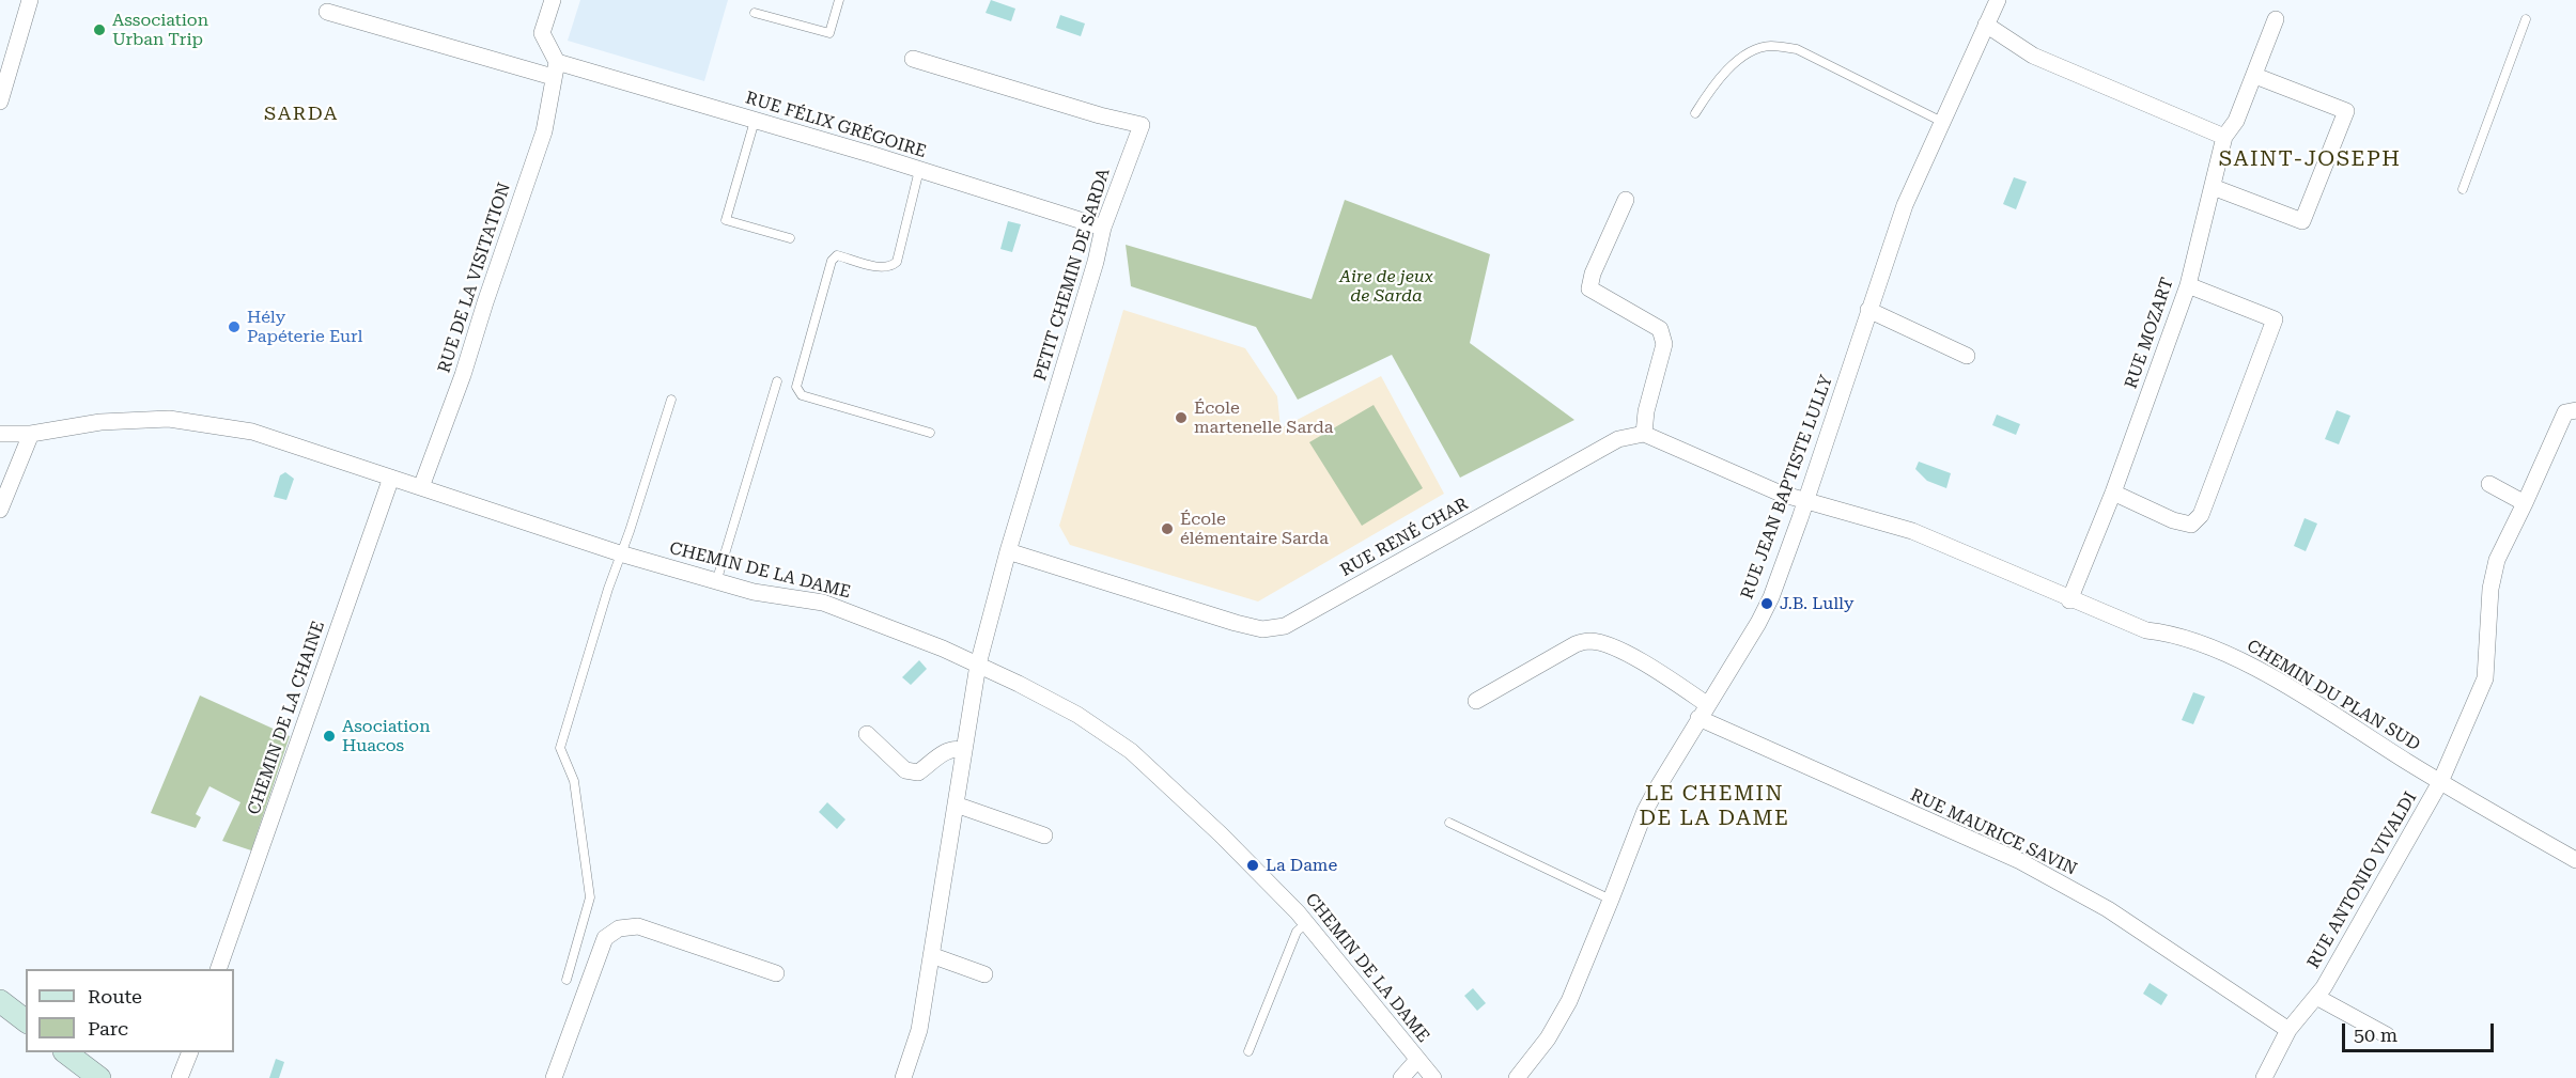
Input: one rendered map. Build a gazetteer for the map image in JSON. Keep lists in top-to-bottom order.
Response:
{
  "streets": {
    "street": [
      "RUE FÉLIX GRÉGOIRE",
      "PETIT CHEMIN DE SARDA",
      "RUE DE LA VISITATION",
      "RUE MOZART",
      "RUE JEAN BAPTISTE LULLY",
      "RUE RENÉ CHAR",
      "CHEMIN DE LA DAME",
      "CHEMIN DU PLAN SUD",
      "CHEMIN DE LA CHAINE",
      "RUE MAURICE SAVIN",
      "RUE ANTONIO VIVALDI"
    ]
  },
  "crossings": [
    ["RUE FÉLIX GRÉGOIRE", "PETIT CHEMIN DE SARDA"],
    ["RUE FÉLIX GRÉGOIRE", "RUE DE LA VISITATION"],
    ["PETIT CHEMIN DE SARDA", "RUE RENÉ CHAR"],
    ["PETIT CHEMIN DE SARDA", "CHEMIN DE LA DAME"],
    ["RUE DE LA VISITATION", "CHEMIN DE LA DAME"],
    ["RUE MOZART", "CHEMIN DU PLAN SUD"],
    ["RUE JEAN BAPTISTE LULLY", "CHEMIN DU PLAN SUD"],
    ["RUE JEAN BAPTISTE LULLY", "RUE MAURICE SAVIN"],
    ["CHEMIN DE LA DAME", "CHEMIN DE LA CHAINE"],
    ["CHEMIN DU PLAN SUD", "RUE ANTONIO VIVALDI"],
    ["RUE MAURICE SAVIN", "RUE ANTONIO VIVALDI"]
  ],
  "districts": ["SARDA", "SAINT-JOSEPH", "LE CHEMIN DE LA DAME"],
  "parks": ["Aire de jeux de Sarda"],
  "places": [
    "Association Urban Trip",
    "Hély Papéterie Eurl",
    "École martenelle Sarda",
    "École élémentaire Sarda",
    "J.B. Lully",
    "Asociation Huacos",
    "La Dame"
  ],
  "legend": ["Route", "Parc"],
  "scale_bar": "50 m"
}
